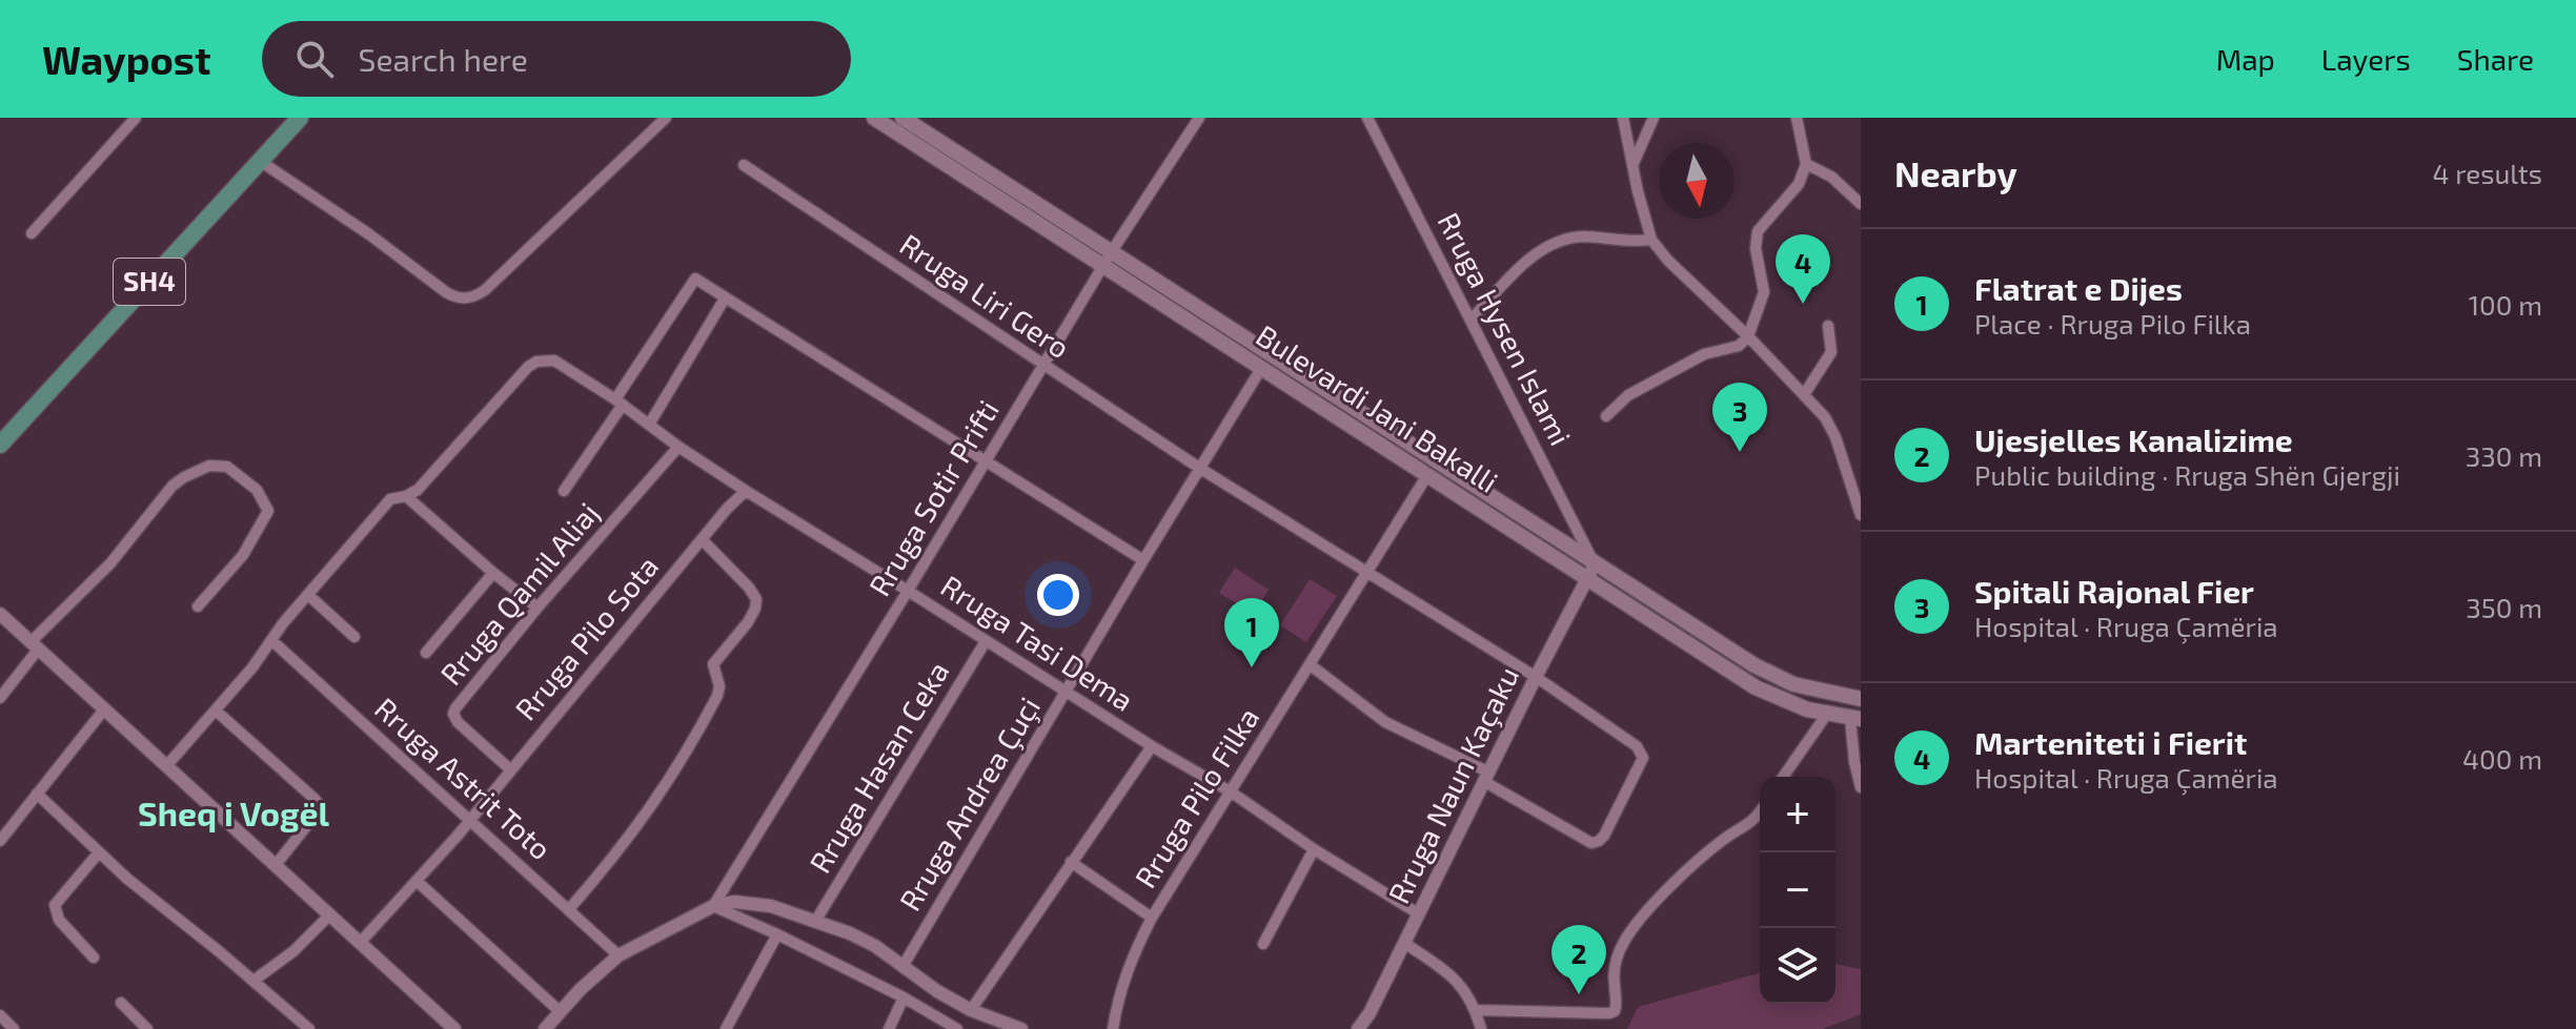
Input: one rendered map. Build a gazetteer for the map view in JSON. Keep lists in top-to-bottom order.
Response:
{
  "streets": {
    "main road": ["SH4", "Bulevardi Jani Bakalli"],
    "street": [
      "Rruga Liri Gero",
      "Rruga Hysen Islami",
      "Rruga Sotir Prifti",
      "Rruga Qamil Aliaj",
      "Rruga Pilo Sota",
      "Rruga Tasi Dema",
      "Rruga Hasan Ceka",
      "Rruga Astrit Toto",
      "Rruga Naun Kaçaku",
      "Rruga Pilo Filka",
      "Rruga Andrea Çuçi"
    ]
  },
  "crossings": [
    ["Rruga Liri Gero", "Rruga Sotir Prifti"],
    ["Rruga Liri Gero", "Rruga Pilo Filka"],
    ["Rruga Liri Gero", "Rruga Andrea Çuçi"],
    ["Rruga Hysen Islami", "Bulevardi Jani Bakalli"],
    ["Rruga Hysen Islami", "Rruga Naun Kaçaku"],
    ["Bulevardi Jani Bakalli", "Rruga Sotir Prifti"],
    ["Bulevardi Jani Bakalli", "Rruga Naun Kaçaku"],
    ["Bulevardi Jani Bakalli", "Rruga Pilo Filka"],
    ["Bulevardi Jani Bakalli", "Rruga Andrea Çuçi"],
    ["Rruga Sotir Prifti", "Rruga Tasi Dema"],
    ["Rruga Qamil Aliaj", "Rruga Pilo Sota"],
    ["Rruga Qamil Aliaj", "Rruga Tasi Dema"],
    ["Rruga Pilo Sota", "Rruga Tasi Dema"],
    ["Rruga Pilo Sota", "Rruga Astrit Toto"],
    ["Rruga Tasi Dema", "Rruga Hasan Ceka"],
    ["Rruga Tasi Dema", "Rruga Astrit Toto"],
    ["Rruga Tasi Dema", "Rruga Naun Kaçaku"],
    ["Rruga Tasi Dema", "Rruga Pilo Filka"],
    ["Rruga Tasi Dema", "Rruga Andrea Çuçi"]
  ],
  "districts": ["Sheq i Vogël"],
  "north": "bottom",
  "page": {
    "header": "Waypost",
    "search": "Search here",
    "nav": ["Map", "Layers", "Share"],
    "heading": ["Nearby", "4 results"],
    "list": [
      {
        "mark": "1",
        "name": "Flatrat e Dijes",
        "note": "Place · Rruga Pilo Filka",
        "value": "100 m"
      },
      {
        "mark": "2",
        "name": "Ujesjelles Kanalizime",
        "note": "Public building · Rruga Shën Gjergji",
        "value": "330 m"
      },
      {
        "mark": "3",
        "name": "Spitali Rajonal Fier",
        "note": "Hospital · Rruga Çamëria",
        "value": "350 m"
      },
      {
        "mark": "4",
        "name": "Marteniteti i Fierit",
        "note": "Hospital · Rruga Çamëria",
        "value": "400 m"
      }
    ],
    "pins": [
      "4",
      "3",
      "1",
      "2"
    ],
    "map_buttons": ["+", "−"]
  }
}
